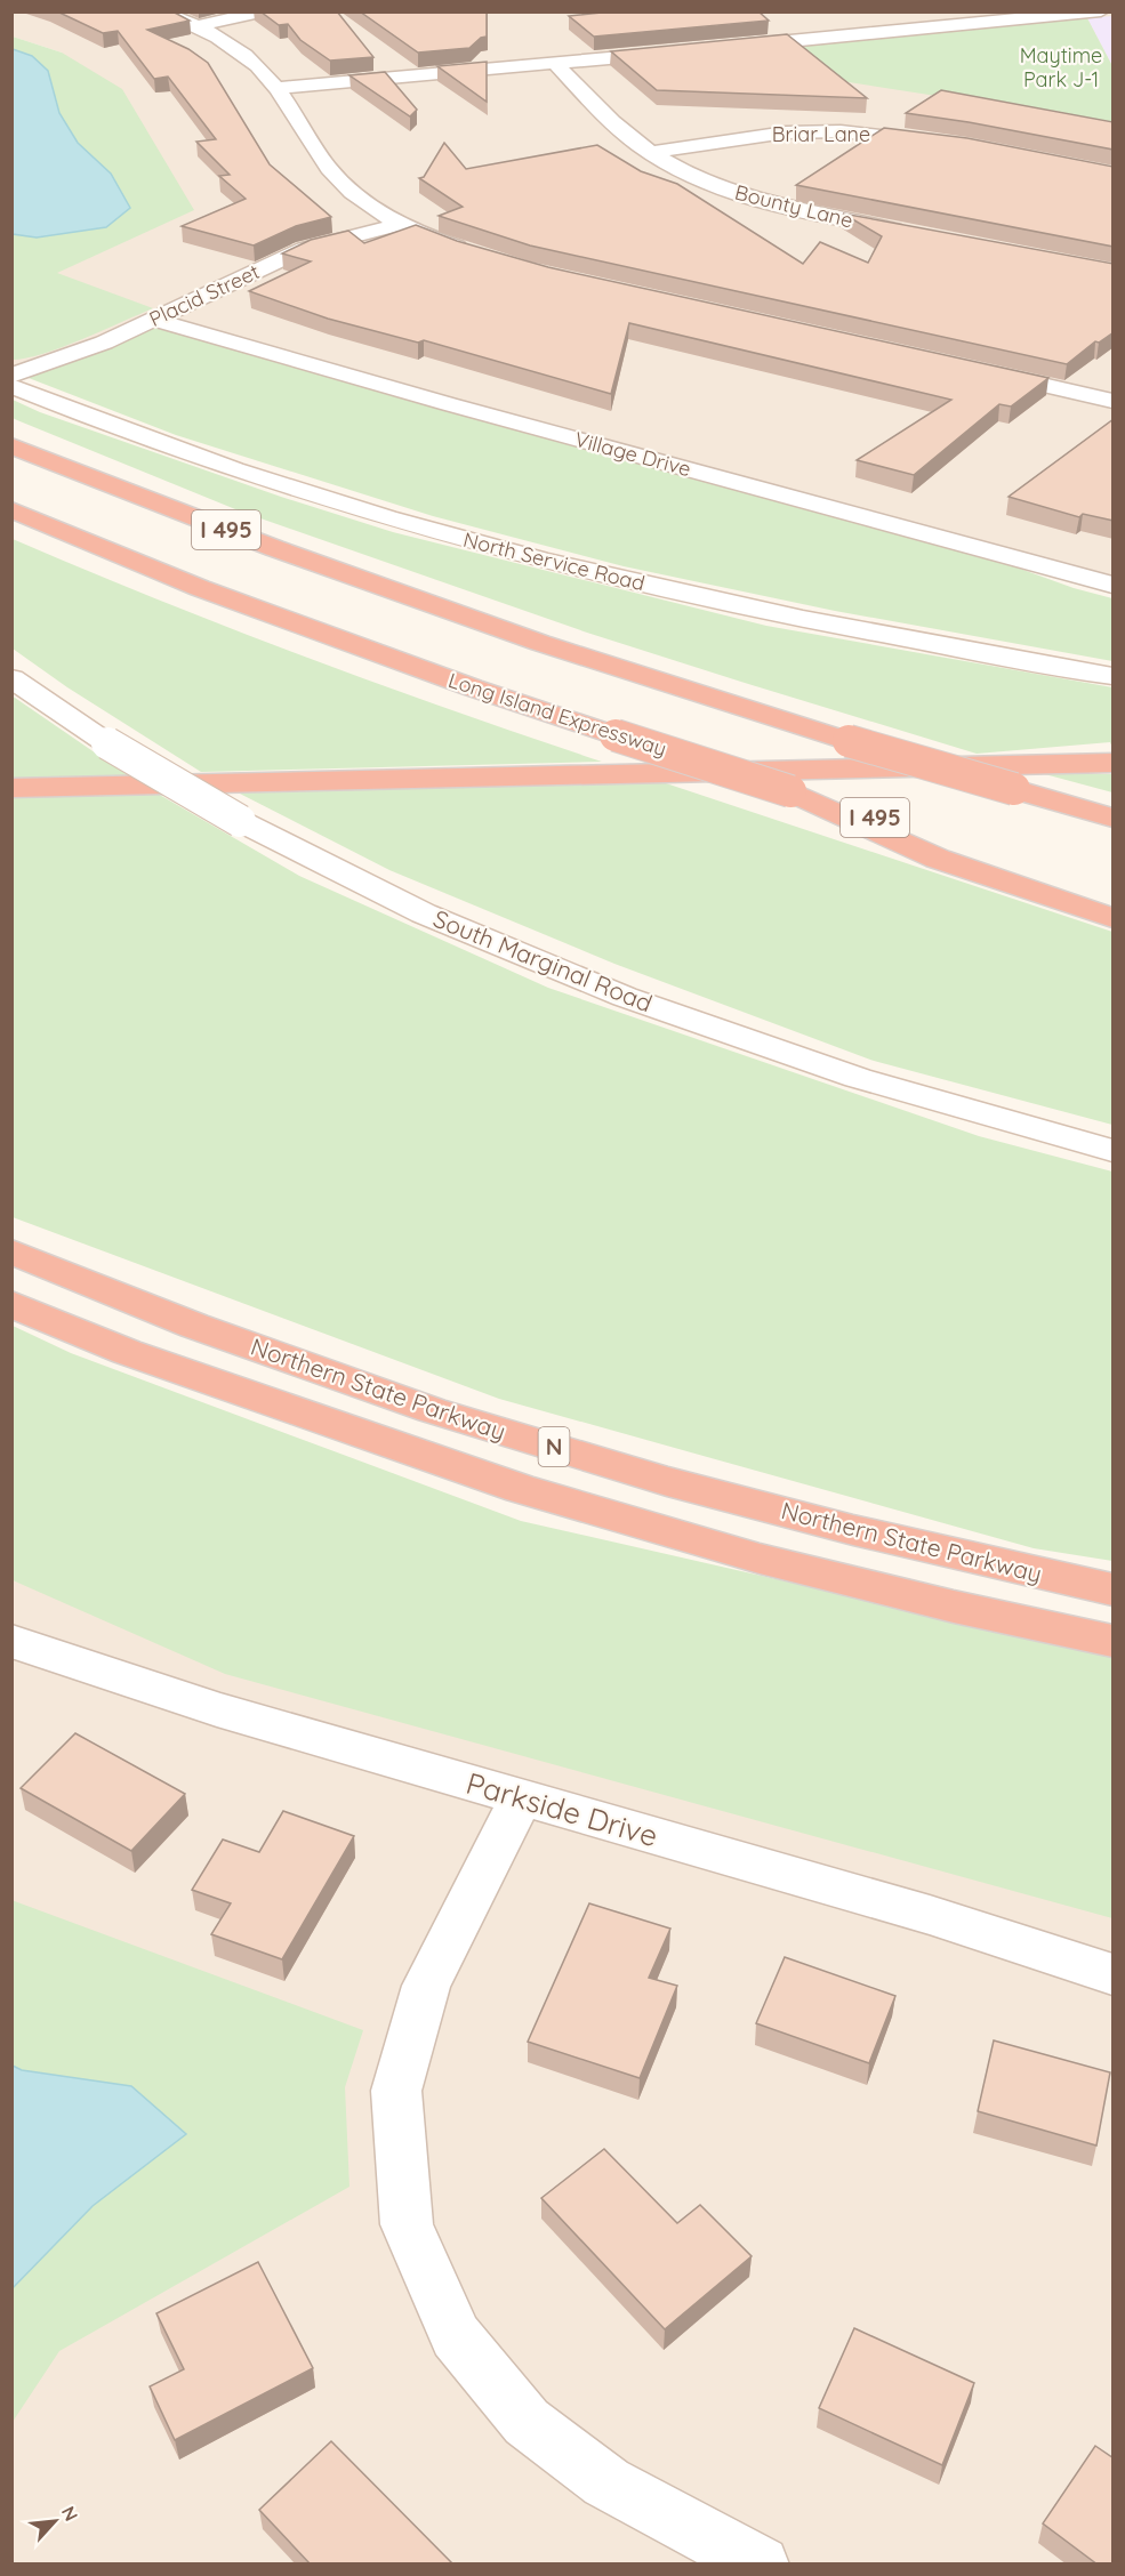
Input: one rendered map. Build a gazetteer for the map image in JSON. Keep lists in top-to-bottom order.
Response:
{
  "streets": {
    "highway": [
      "I 495",
      "Long Island Expressway",
      "Northern State Parkway",
      "N"
    ],
    "street": [
      "Briar Lane",
      "Bounty Lane",
      "Placid Street",
      "Village Drive",
      "North Service Road",
      "South Marginal Road",
      "Parkside Drive"
    ]
  },
  "crossings": [
    ["Briar Lane", "Bounty Lane"],
    ["Placid Street", "Village Drive"]
  ],
  "parks": ["Maytime Park J-1"],
  "north": "top right"
}
